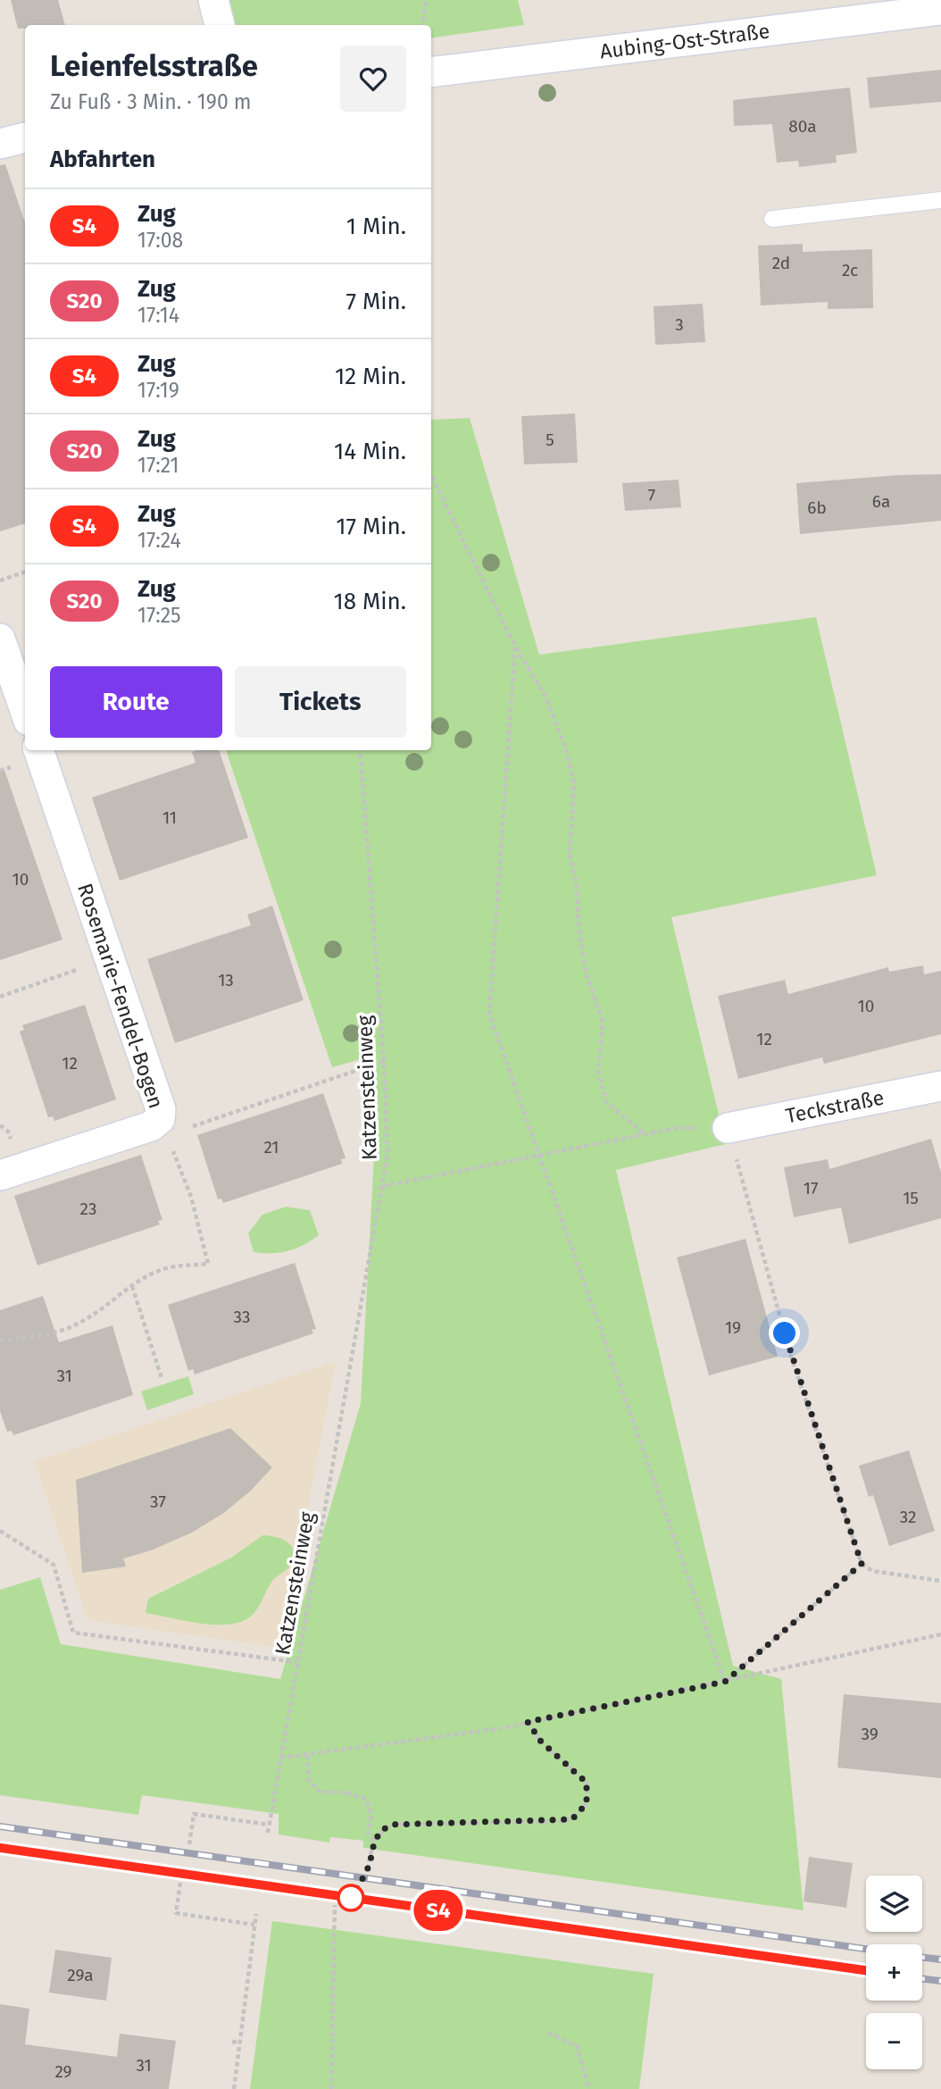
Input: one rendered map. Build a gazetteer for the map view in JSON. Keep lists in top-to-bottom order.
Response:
{
  "streets": {
    "street": ["Aubing-Ost-Straße", "Rosemarie-Fendel-Bogen", "Teckstraße"],
    "path": ["Katzensteinweg"]
  },
  "house_numbers": [
    "80a",
    "2d",
    "2c",
    "3",
    "5",
    "7",
    "6a",
    "6b",
    "11",
    "10",
    "13",
    "10",
    "12",
    "12",
    "21",
    "17",
    "15",
    "23",
    "33",
    "19",
    "31",
    "37",
    "32",
    "39",
    "29a",
    "31",
    "29"
  ],
  "page": {
    "on_map": "S4",
    "heading": [
      ["Leienfelsstraße", "Zu Fuß · 3 Min. · 190 m"],
      "Abfahrten"
    ],
    "list": [
      {
        "mark": "S4",
        "name": "Zug",
        "note": "17:08",
        "value": "1 Min."
      },
      {
        "mark": "S20",
        "name": "Zug",
        "note": "17:14",
        "value": "7 Min."
      },
      {
        "mark": "S4",
        "name": "Zug",
        "note": "17:19",
        "value": "12 Min."
      },
      {
        "mark": "S20",
        "name": "Zug",
        "note": "17:21",
        "value": "14 Min."
      },
      {
        "mark": "S4",
        "name": "Zug",
        "note": "17:24",
        "value": "17 Min."
      },
      {
        "mark": "S20",
        "name": "Zug",
        "note": "17:25",
        "value": "18 Min."
      }
    ],
    "buttons": ["Route", "Tickets"],
    "map_buttons": ["+", "−"]
  }
}
